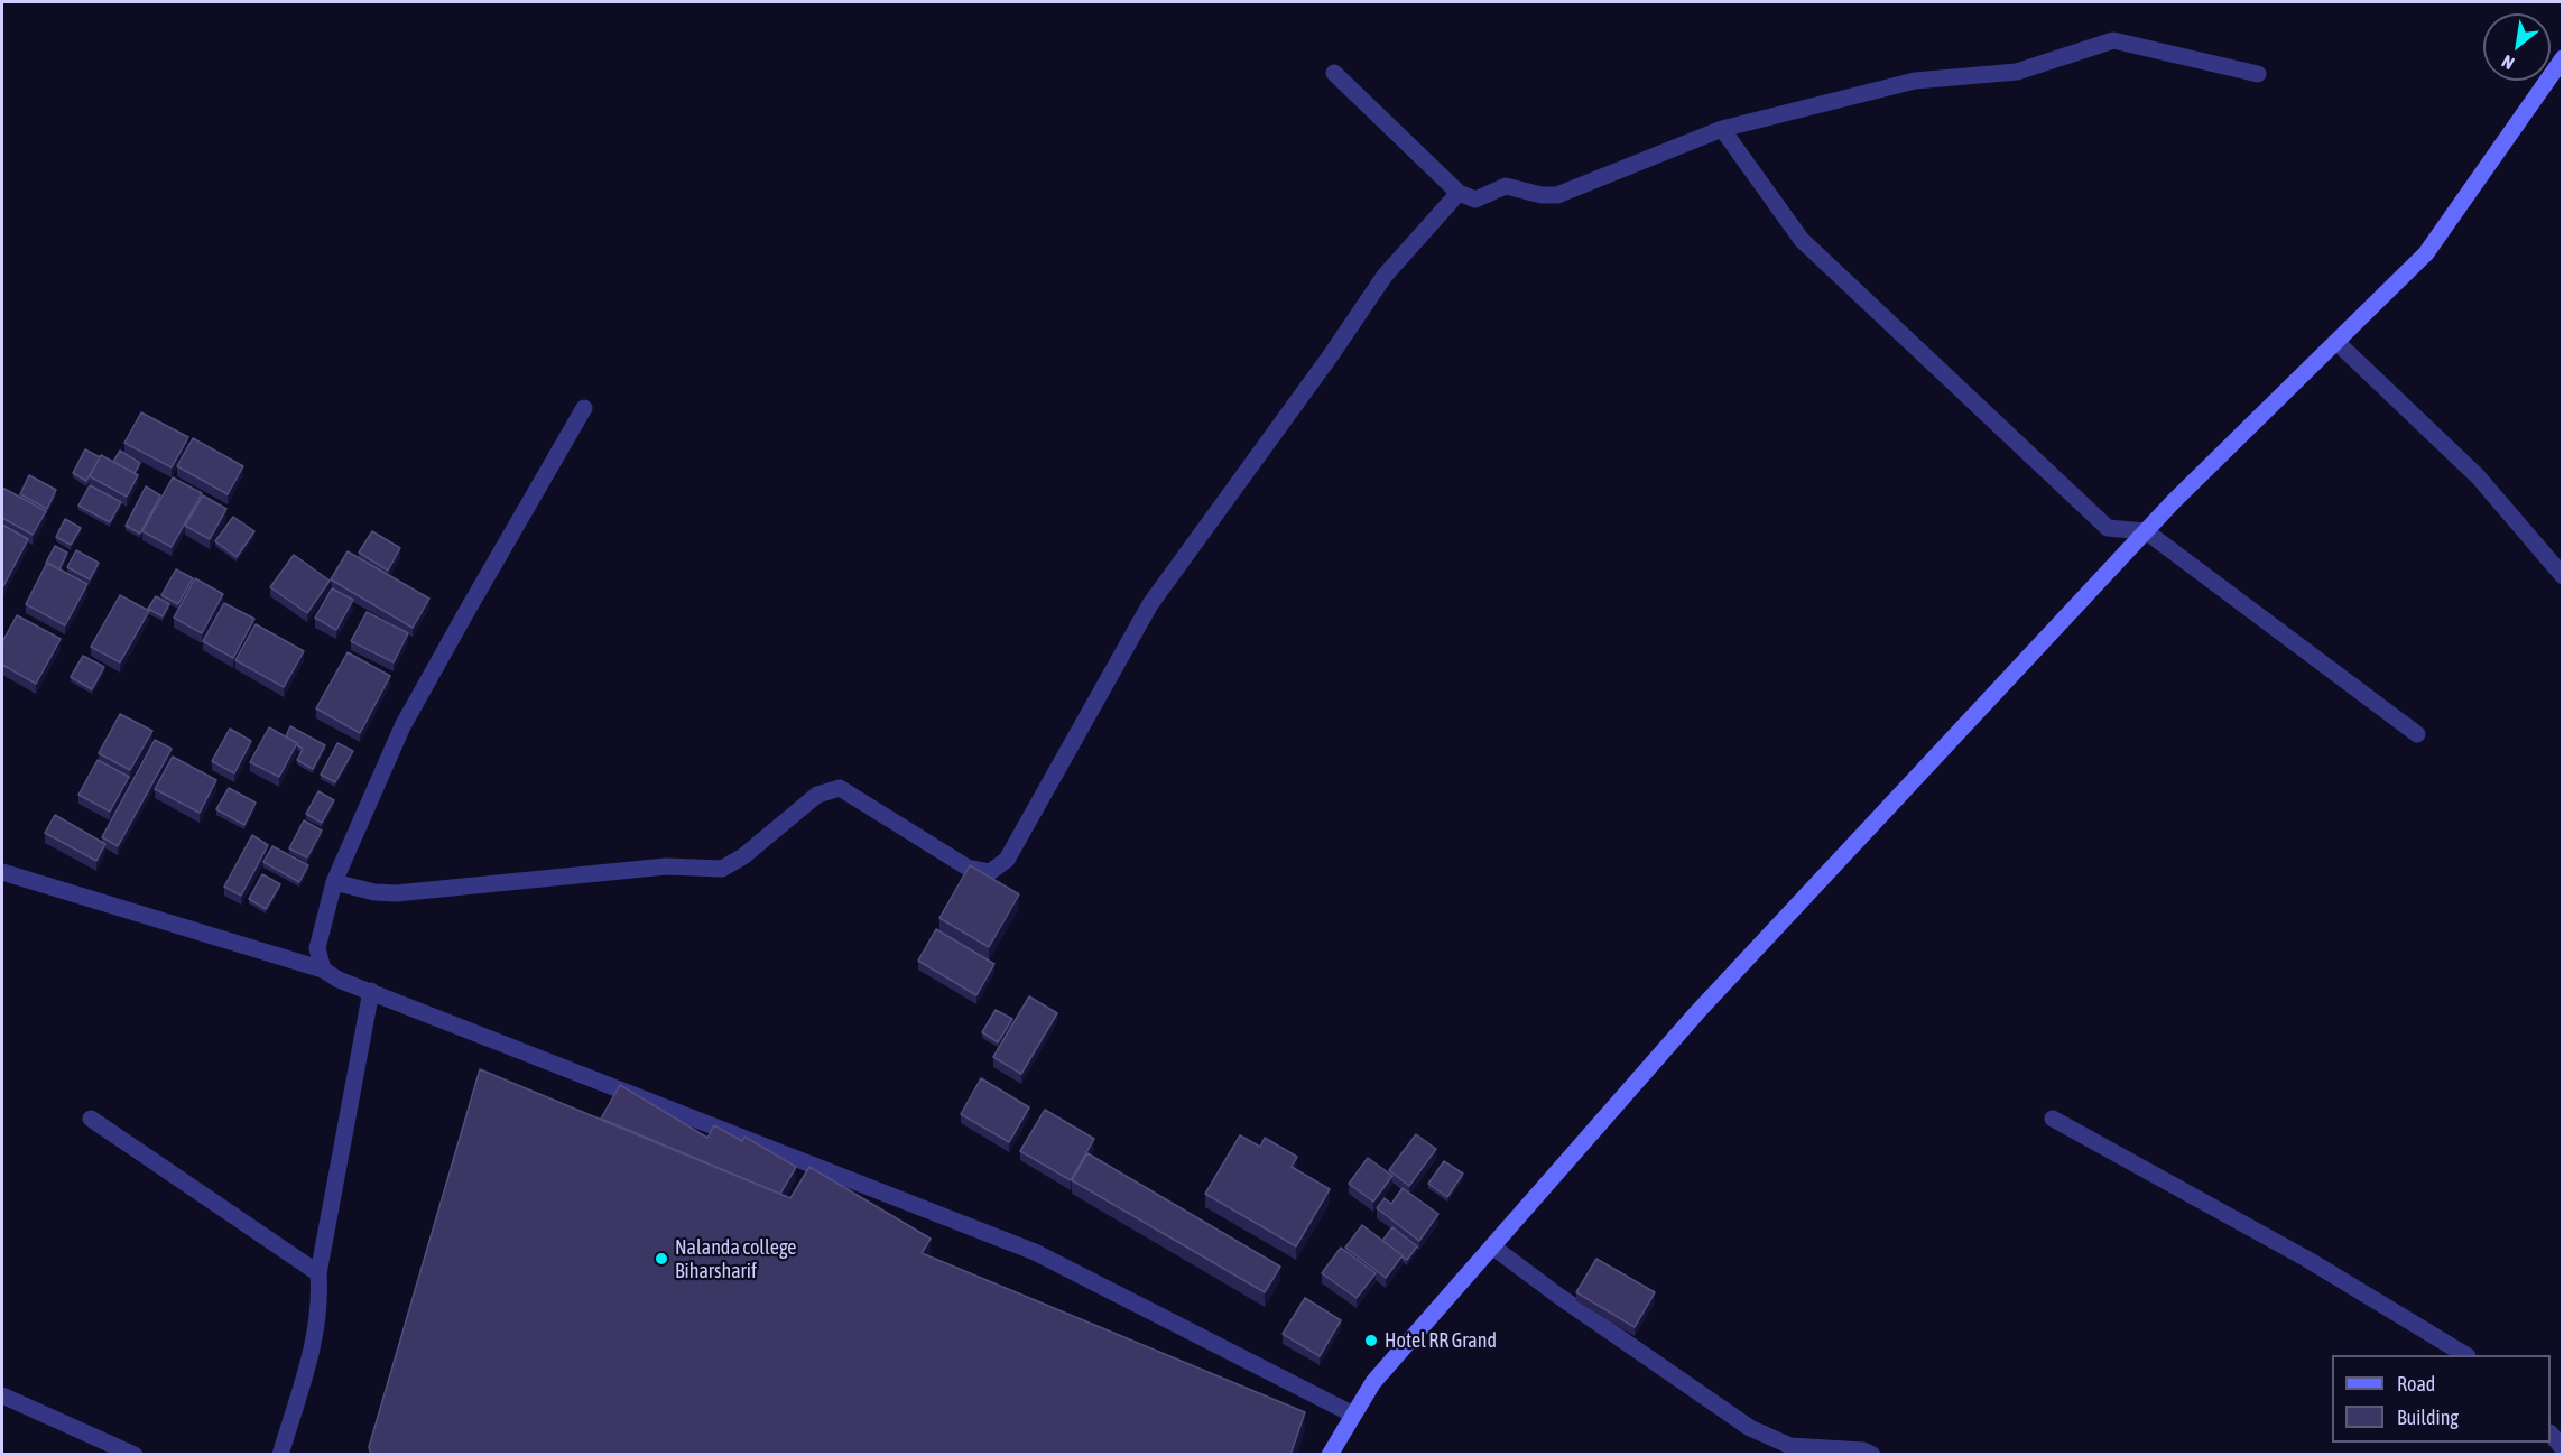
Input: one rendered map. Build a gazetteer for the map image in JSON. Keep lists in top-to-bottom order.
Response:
{
  "places": ["Nalanda college Biharsharif", "Hotel RR Grand"],
  "legend": ["Road", "Building"],
  "north": "bottom left"
}
